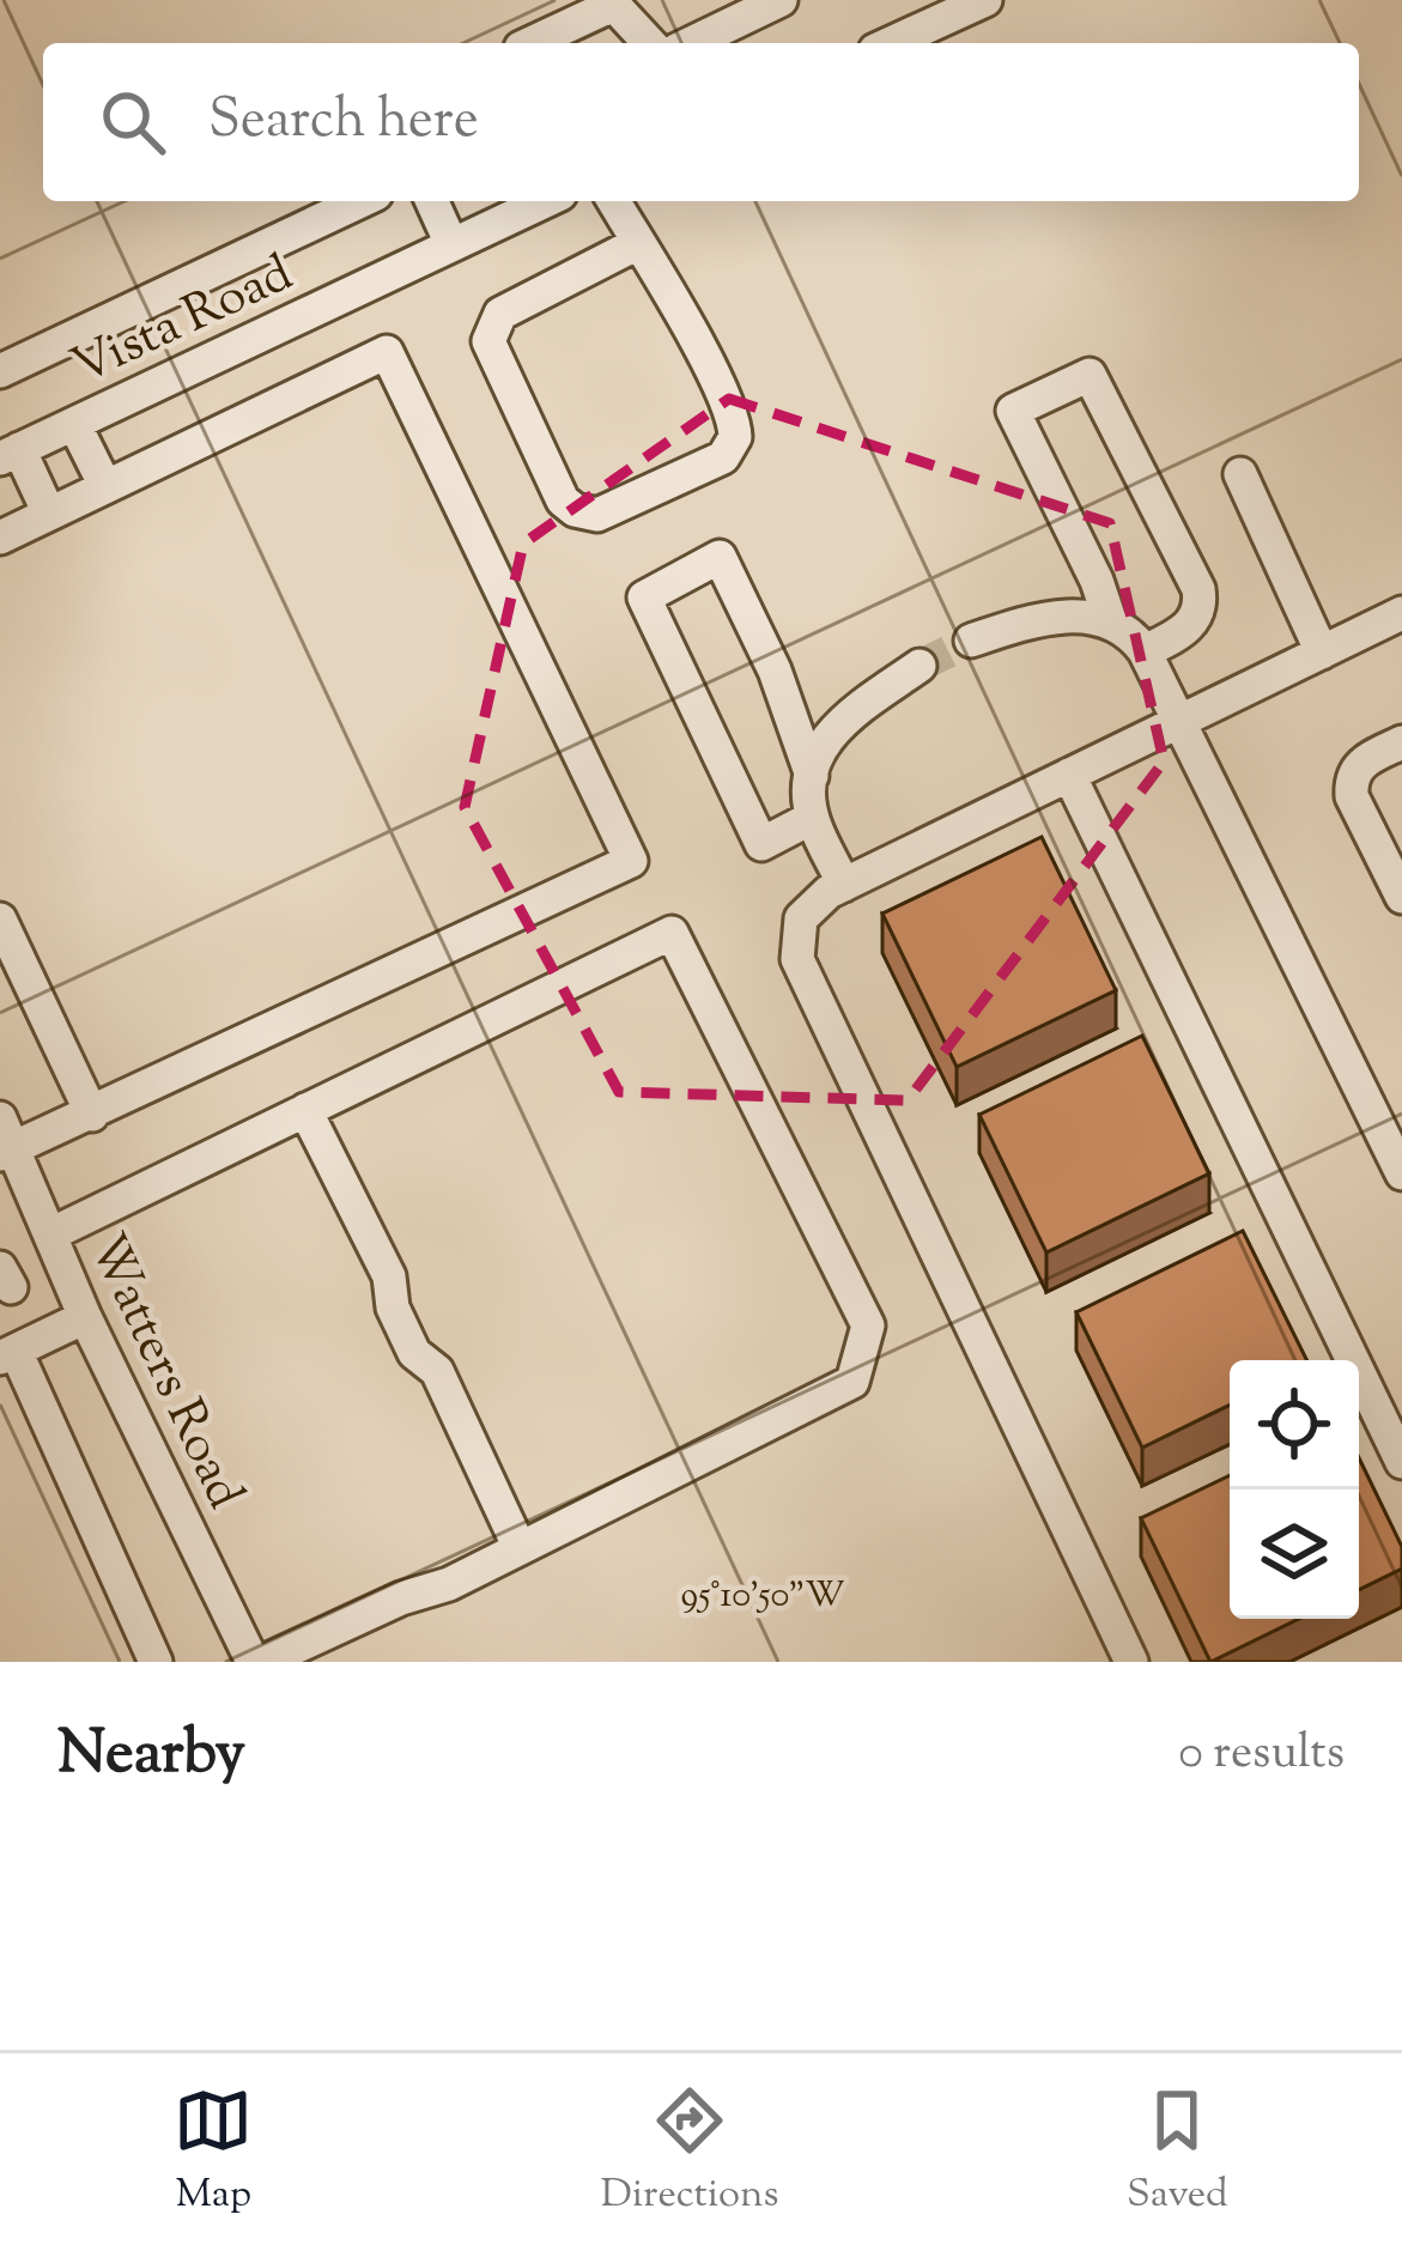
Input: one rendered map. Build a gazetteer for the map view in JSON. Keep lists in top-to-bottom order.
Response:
{
  "streets": {
    "street": ["Vista Road", "Watters Road"]
  },
  "page": {
    "search": "Search here",
    "heading": ["Nearby", "0 results"],
    "nav": ["Map", "Directions", "Saved"]
  },
  "coordinates": ["95°10'50\"W"]
}
